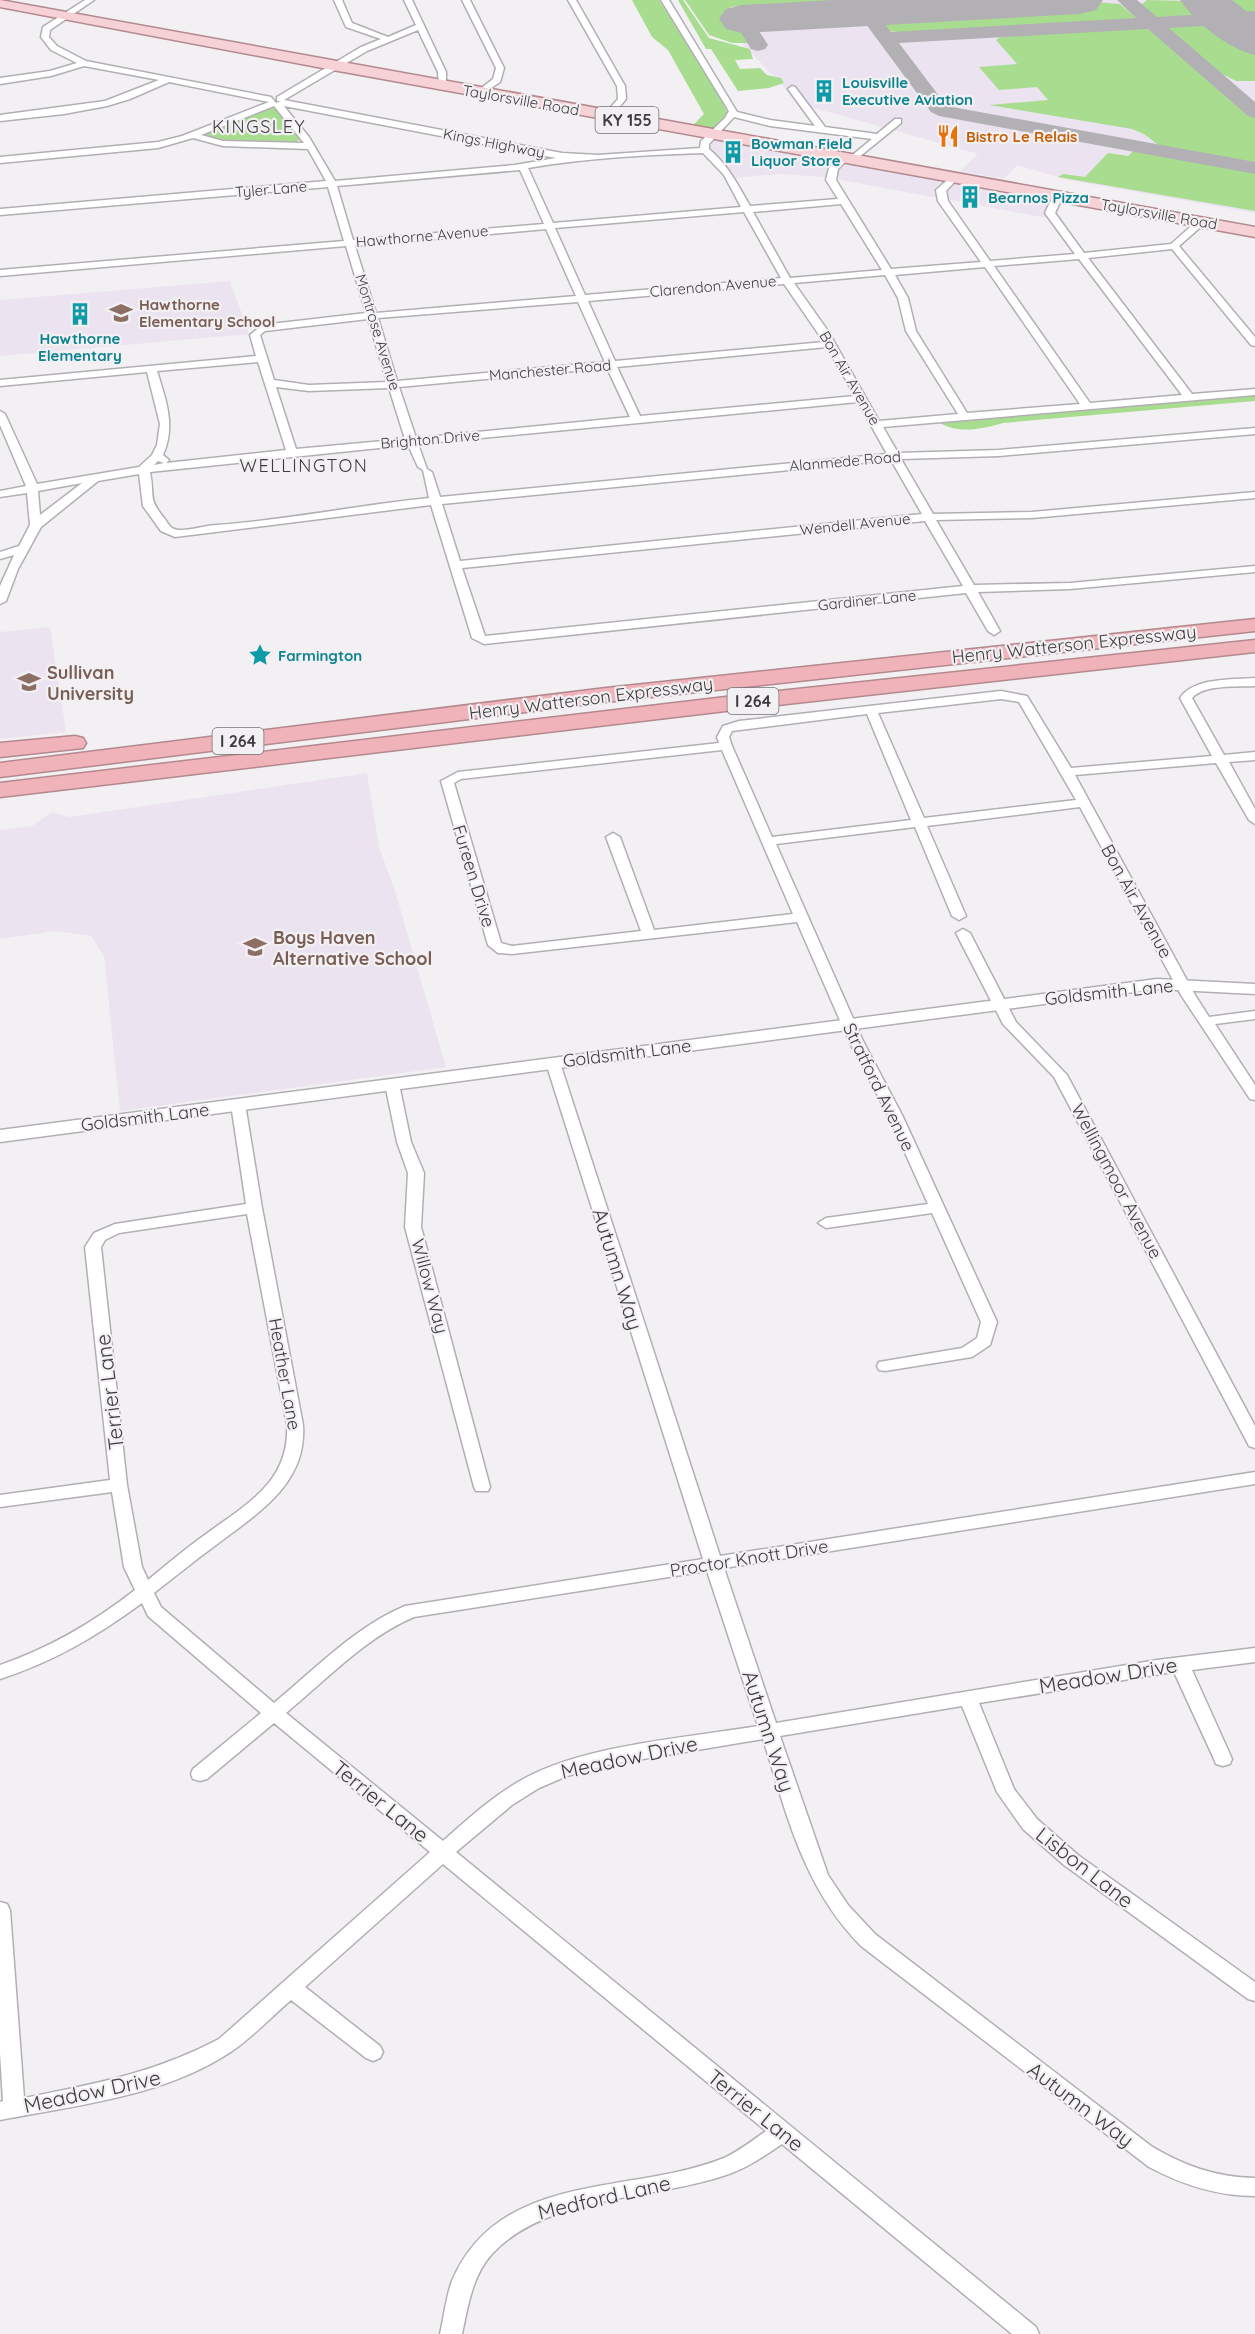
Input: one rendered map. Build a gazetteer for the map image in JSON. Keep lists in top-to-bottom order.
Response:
{
  "streets": {
    "highway": ["Henry Watterson Expressway", "I 264"],
    "main road": ["Taylorsville Road", "KY 155"],
    "street": [
      "Kings Highway",
      "Tyler Lane",
      "Hawthorne Avenue",
      "Clarendon Avenue",
      "Montrose Avenue",
      "Manchester Road",
      "Bon Air Avenue",
      "Brighton Drive",
      "Alanmede Road",
      "Wendell Avenue",
      "Gardiner Lane",
      "Fureen Drive",
      "Goldsmith Lane",
      "Stratford Avenue",
      "Wellingmoor Avenue",
      "Autumn Way",
      "Willow Way",
      "Heather Lane",
      "Terrier Lane",
      "Proctor Knott Drive",
      "Meadow Drive",
      "Lisbon Lane",
      "Medford Lane"
    ]
  },
  "crossings": [
    ["Taylorsville Road", "Kings Highway"],
    ["Kings Highway", "Tyler Lane"],
    ["Kings Highway", "Montrose Avenue"],
    ["Kings Highway", "Bon Air Avenue"],
    ["Tyler Lane", "Montrose Avenue"],
    ["Hawthorne Avenue", "Montrose Avenue"],
    ["Hawthorne Avenue", "Bon Air Avenue"],
    ["Clarendon Avenue", "Montrose Avenue"],
    ["Clarendon Avenue", "Bon Air Avenue"],
    ["Montrose Avenue", "Manchester Road"],
    ["Montrose Avenue", "Brighton Drive"],
    ["Montrose Avenue", "Alanmede Road"],
    ["Montrose Avenue", "Wendell Avenue"],
    ["Montrose Avenue", "Gardiner Lane"],
    ["Manchester Road", "Bon Air Avenue"],
    ["Bon Air Avenue", "Brighton Drive"],
    ["Bon Air Avenue", "Alanmede Road"],
    ["Bon Air Avenue", "Wendell Avenue"],
    ["Bon Air Avenue", "Gardiner Lane"],
    ["Bon Air Avenue", "Goldsmith Lane"],
    ["Brighton Drive", "Alanmede Road"],
    ["Fureen Drive", "Stratford Avenue"],
    ["Goldsmith Lane", "Stratford Avenue"],
    ["Goldsmith Lane", "Wellingmoor Avenue"],
    ["Goldsmith Lane", "Autumn Way"],
    ["Goldsmith Lane", "Willow Way"],
    ["Goldsmith Lane", "Heather Lane"],
    ["Autumn Way", "Proctor Knott Drive"],
    ["Autumn Way", "Meadow Drive"],
    ["Heather Lane", "Terrier Lane"],
    ["Terrier Lane", "Proctor Knott Drive"],
    ["Terrier Lane", "Meadow Drive"],
    ["Terrier Lane", "Medford Lane"],
    ["Meadow Drive", "Lisbon Lane"]
  ],
  "districts": ["KINGSLEY", "WELLINGTON"],
  "places": {
    "building": [
      "Louisville Executive Aviation",
      "Bowman Field Liquor Store",
      "Bearnos Pizza",
      "Hawthorne Elementary"
    ],
    "restaurant": ["Bistro Le Relais"],
    "school or university": ["Hawthorne Elementary School", "Sullivan University", "Boys Haven Alternative School"],
    "place": ["Farmington"]
  }
}
